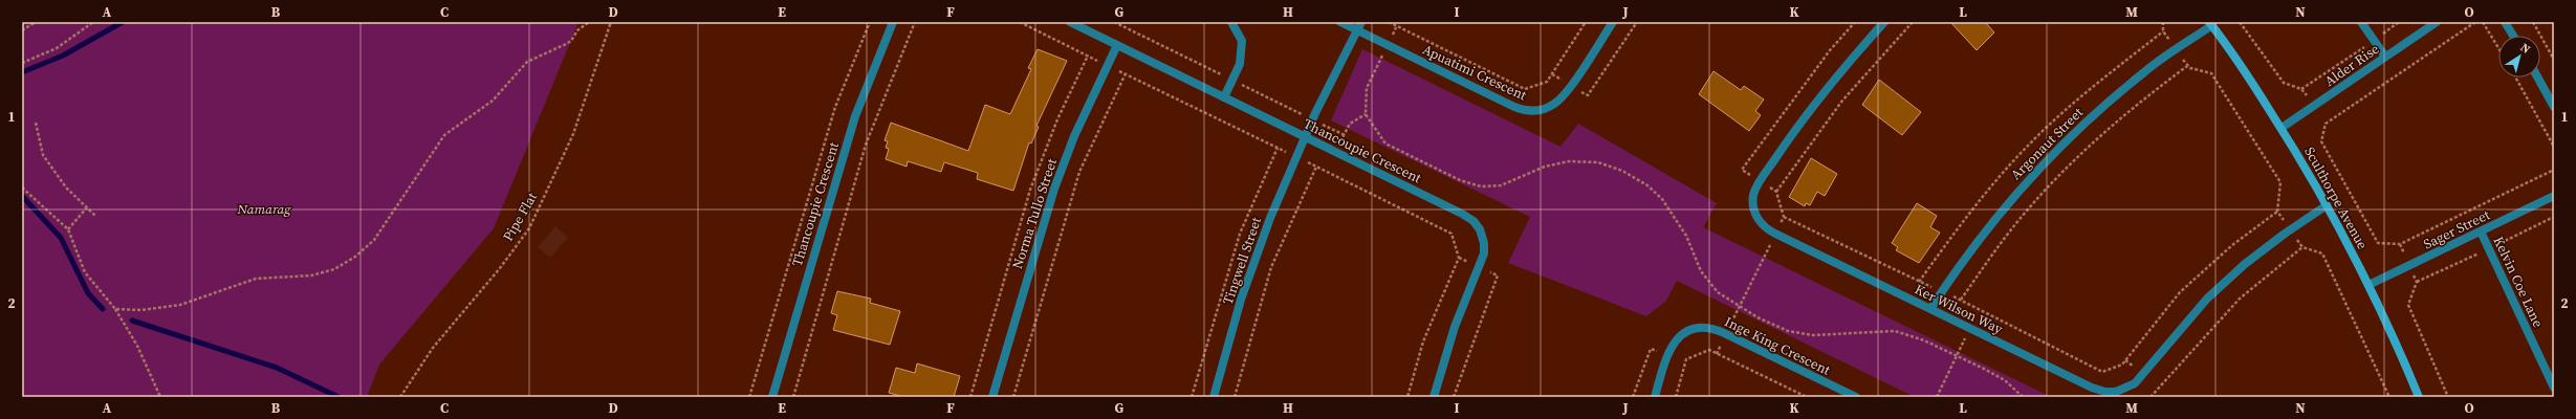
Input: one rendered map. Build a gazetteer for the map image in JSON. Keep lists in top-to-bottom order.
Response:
{
  "streets": {
    "street": [
      "Alder Rise",
      "Apuatimi Crescent",
      "Argonaut Street",
      "Thancoupie Crescent",
      "Sculthorpe Avenue",
      "Norma Tullo Street",
      "Sager Street",
      "Tingwell Street",
      "Kelvin Coe Lane",
      "Ker Wilson Way",
      "Inge King Crescent"
    ],
    "path": ["Pipe Flat"]
  },
  "crossings": [
    ["Alder Rise", "Sculthorpe Avenue"],
    ["Apuatimi Crescent", "Tingwell Street"],
    ["Argonaut Street", "Sculthorpe Avenue"],
    ["Argonaut Street", "Ker Wilson Way"],
    ["Thancoupie Crescent", "Norma Tullo Street"],
    ["Thancoupie Crescent", "Tingwell Street"],
    ["Sculthorpe Avenue", "Sager Street"],
    ["Sculthorpe Avenue", "Ker Wilson Way"],
    ["Sager Street", "Kelvin Coe Lane"]
  ],
  "parks": ["Namarag"],
  "north": "top right",
  "grid": {
    "columns": [
      "A",
      "B",
      "C",
      "D",
      "E",
      "F",
      "G",
      "H",
      "I",
      "J",
      "K",
      "L",
      "M",
      "N",
      "O"
    ],
    "rows": ["1", "2"]
  }
}
